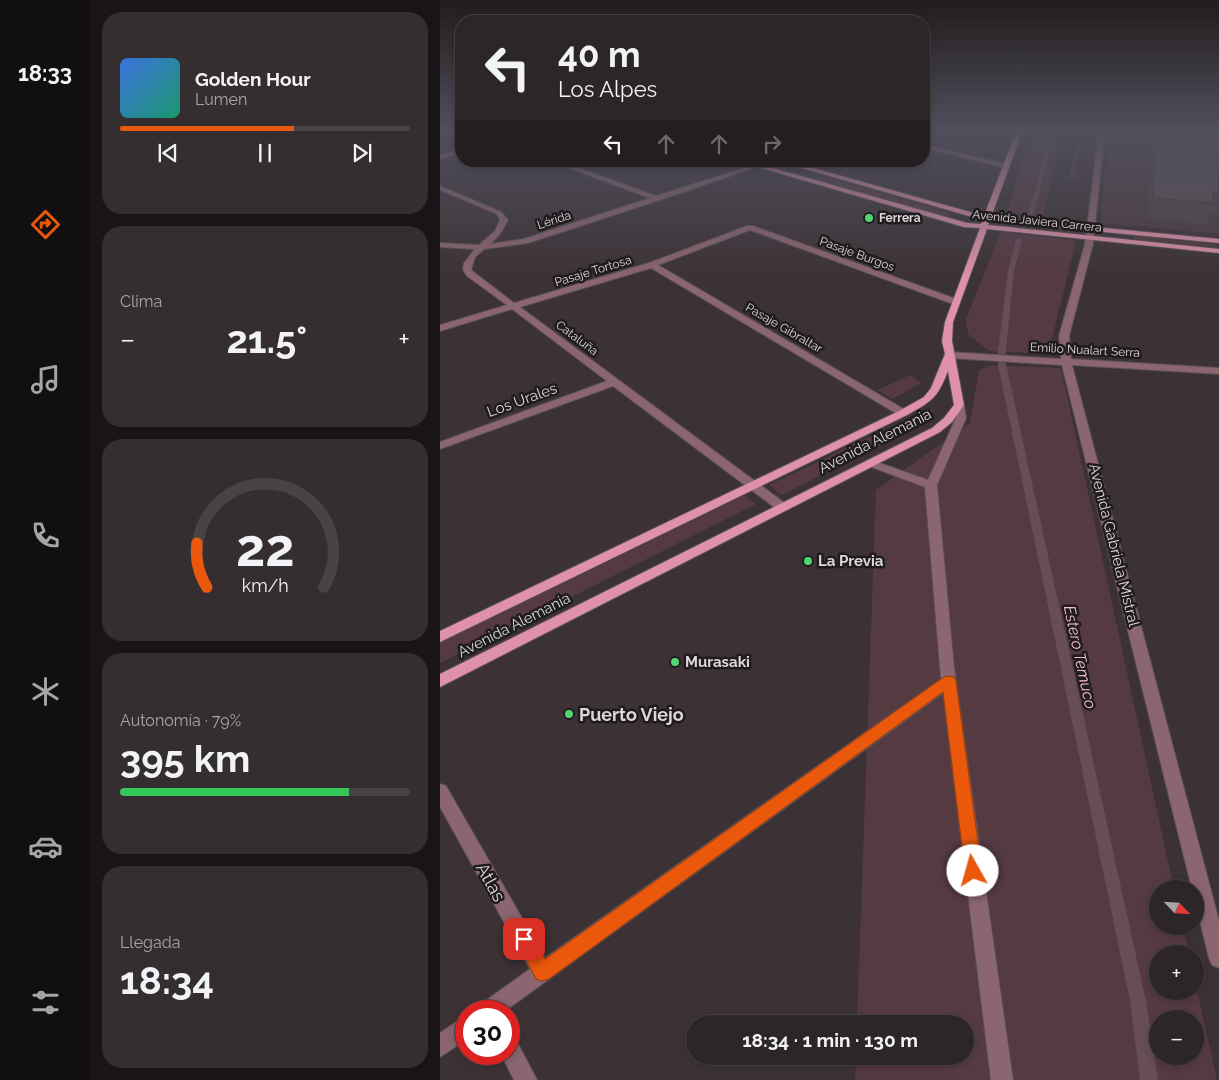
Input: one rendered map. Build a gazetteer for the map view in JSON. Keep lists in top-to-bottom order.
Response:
{
  "streets": {
    "main road": ["Avenida Javiera Carrera", "Avenida Alemania"],
    "street": [
      "Lérida",
      "Pasaje Burgos",
      "Pasaje Tortosa",
      "Pasaje Gibraltar",
      "Cataluña",
      "Emilio Nualart Serra",
      "Los Urales",
      "Avenida Gabriela Mistral",
      "Atlas"
    ]
  },
  "crossings": [
    ["Lérida", "Cataluña"],
    ["Avenida Javiera Carrera", "Avenida Gabriela Mistral"],
    ["Pasaje Burgos", "Pasaje Tortosa"],
    ["Pasaje Tortosa", "Pasaje Gibraltar"],
    ["Pasaje Tortosa", "Cataluña"],
    ["Pasaje Gibraltar", "Avenida Alemania"],
    ["Cataluña", "Los Urales"],
    ["Cataluña", "Avenida Alemania"],
    ["Emilio Nualart Serra", "Avenida Alemania"],
    ["Emilio Nualart Serra", "Avenida Gabriela Mistral"]
  ],
  "water": ["Estero Temuco"],
  "places": [
    "Ferrera",
    "La Previa",
    "Murasaki",
    "Puerto Viejo"
  ],
  "north": "bottom right",
  "page": {
    "tabs": "18:33",
    "turn": ["40 m", "Los Alpes"],
    "song": ["Golden Hour", "Lumen"],
    "tile": [
      "Clima",
      ["Autonomía · 79%", "395 km"],
      ["Llegada", "18:34"]
    ],
    "heat": ["−", "21.5°", "+"],
    "map_buttons": ["+", "−"],
    "limit": "30",
    "trip": "18:34 · 1 min · 130 m",
    "gauge": ["22", "km/h"]
  }
}
